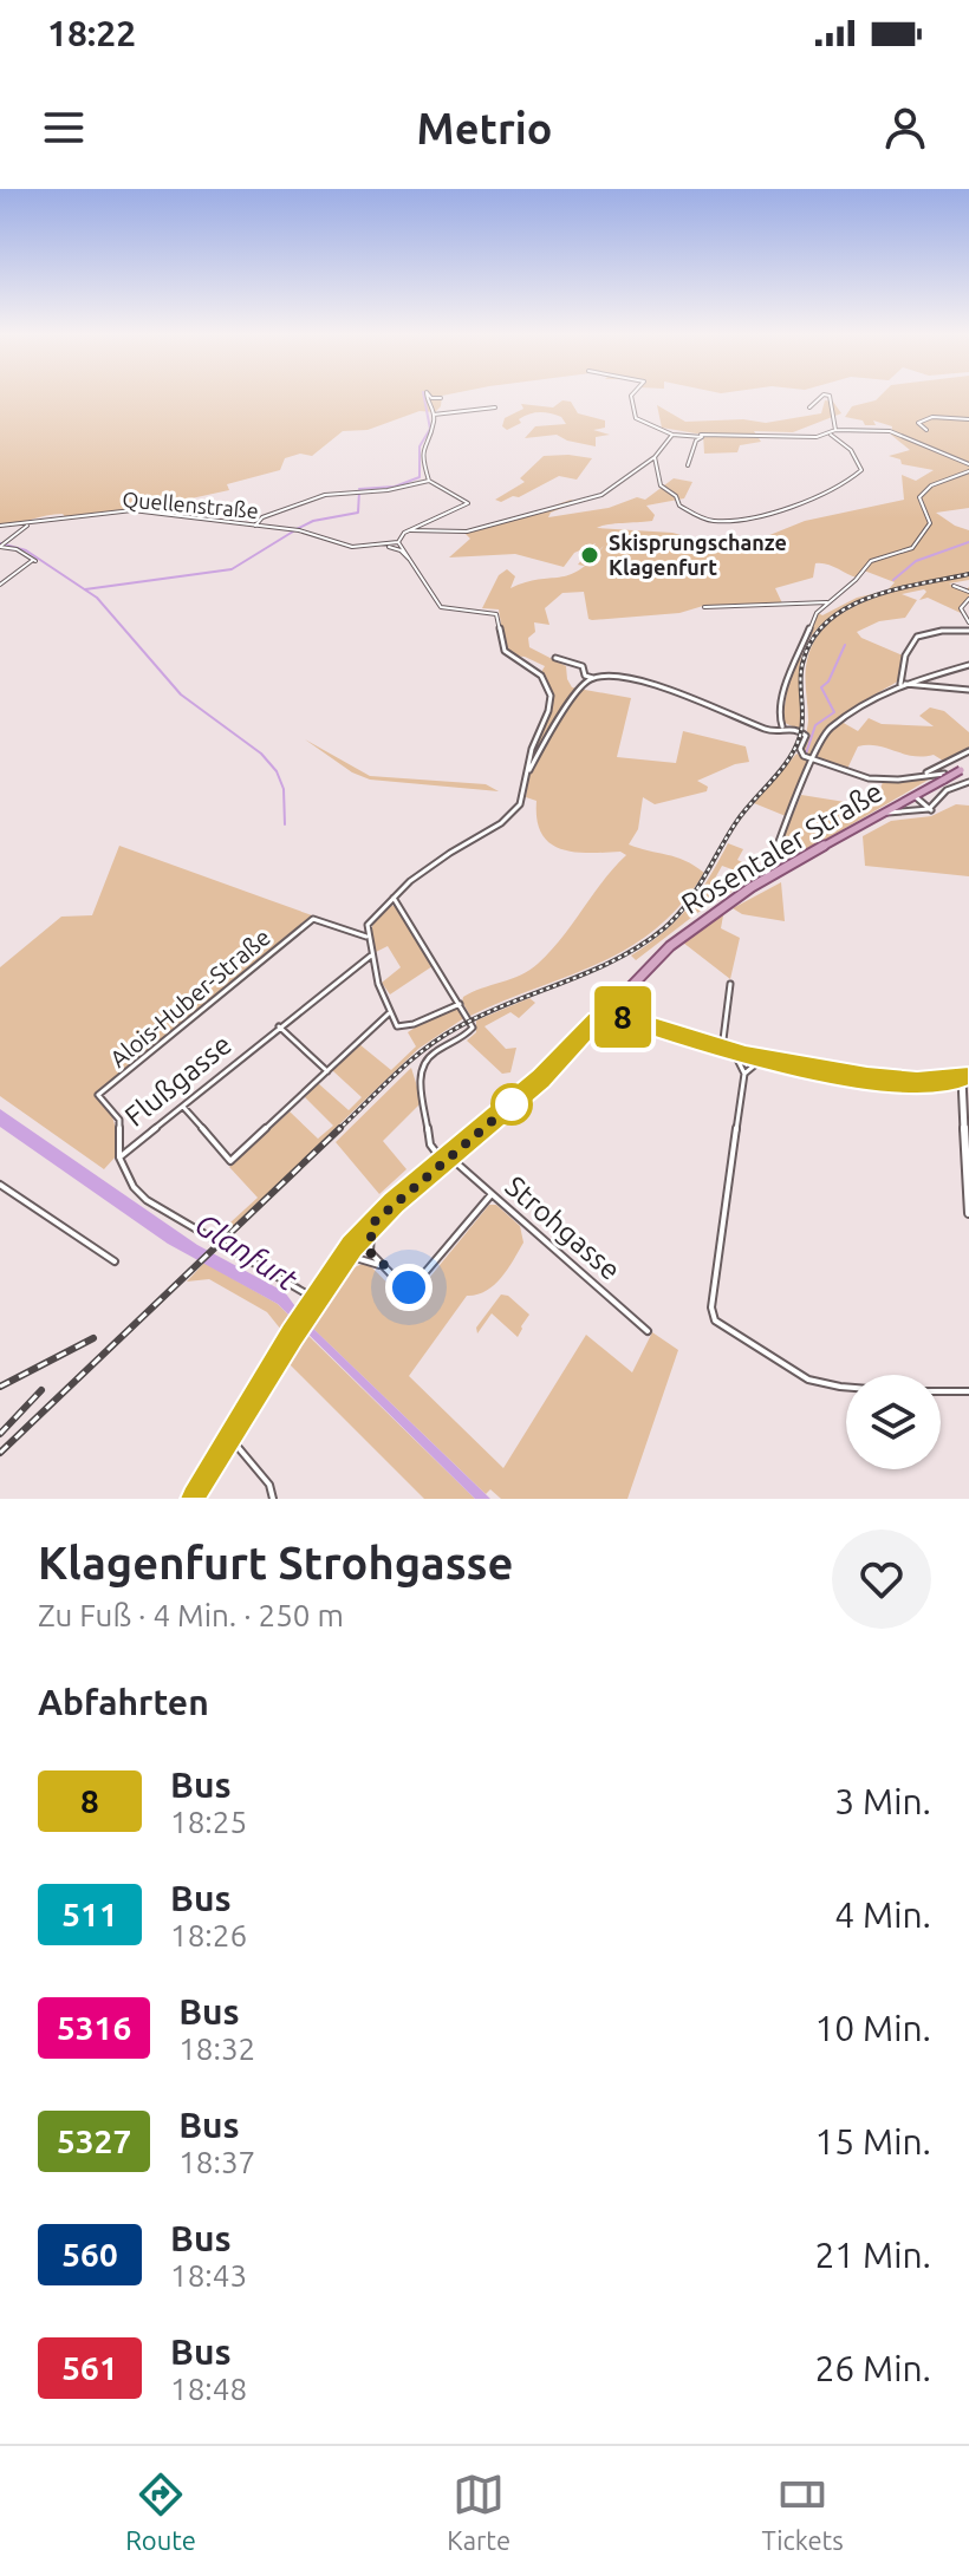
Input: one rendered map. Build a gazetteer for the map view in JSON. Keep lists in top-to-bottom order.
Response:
{
  "streets": {
    "main road": ["Rosentaler Straße"],
    "street": [
      "Quellenstraße",
      "Alois-Huber-Straße",
      "Flußgasse",
      "Strohgasse"
    ]
  },
  "crossings": [
    ["Rosentaler Straße", "Flußgasse"],
    ["Rosentaler Straße", "Strohgasse"],
    ["Alois-Huber-Straße", "Flußgasse"]
  ],
  "water": ["Glanfurt"],
  "places": ["Skisprungschanze Klagenfurt"],
  "lines": ["bus line 8"],
  "page": {
    "status": "18:22",
    "header": "Metrio",
    "on_map": "8",
    "heading": [
      ["Klagenfurt Strohgasse", "Zu Fuß · 4 Min. · 250 m"],
      "Abfahrten"
    ],
    "list": [
      {
        "mark": "8",
        "name": "Bus",
        "note": "18:25",
        "value": "3 Min."
      },
      {
        "mark": "511",
        "name": "Bus",
        "note": "18:26",
        "value": "4 Min."
      },
      {
        "mark": "5316",
        "name": "Bus",
        "note": "18:32",
        "value": "10 Min."
      },
      {
        "mark": "5327",
        "name": "Bus",
        "note": "18:37",
        "value": "15 Min."
      },
      {
        "mark": "560",
        "name": "Bus",
        "note": "18:43",
        "value": "21 Min."
      },
      {
        "mark": "561",
        "name": "Bus",
        "note": "18:48",
        "value": "26 Min."
      }
    ],
    "tabs": ["Route", "Karte", "Tickets"]
  }
}
